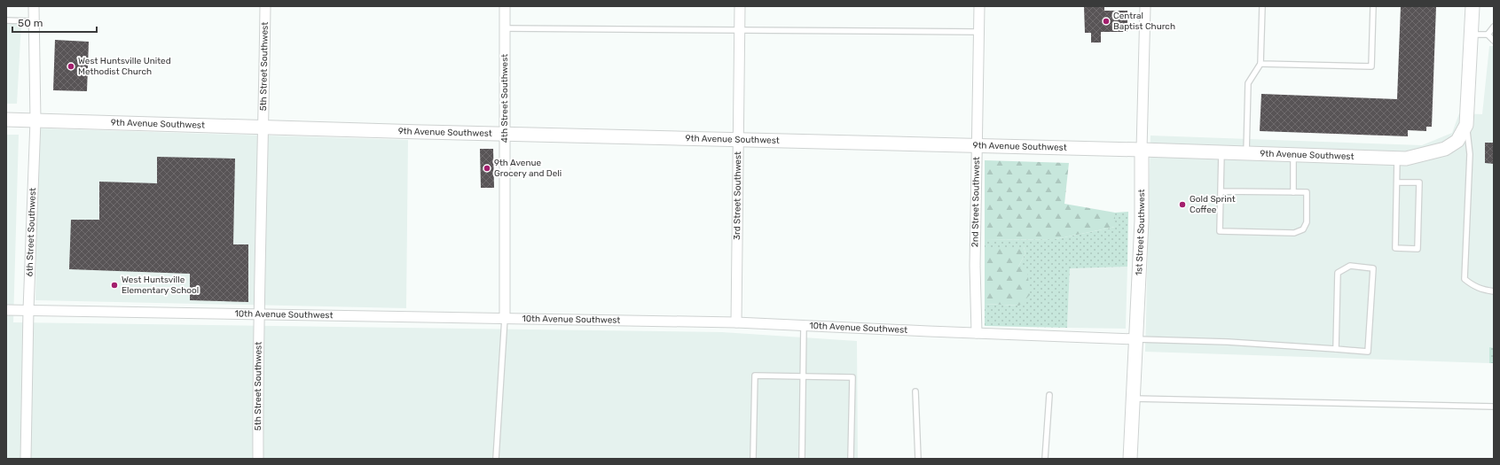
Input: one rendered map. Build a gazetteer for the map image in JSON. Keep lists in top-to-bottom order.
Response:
{
  "streets": {
    "street": [
      "5th Street Southwest",
      "4th Street Southwest",
      "9th Avenue Southwest",
      "3rd Street Southwest",
      "2nd Street Southwest",
      "6th Street Southwest",
      "1st Street Southwest",
      "10th Avenue Southwest"
    ]
  },
  "crossings": [
    ["5th Street Southwest", "9th Avenue Southwest"],
    ["5th Street Southwest", "10th Avenue Southwest"],
    ["4th Street Southwest", "9th Avenue Southwest"],
    ["4th Street Southwest", "10th Avenue Southwest"],
    ["9th Avenue Southwest", "3rd Street Southwest"],
    ["9th Avenue Southwest", "2nd Street Southwest"],
    ["9th Avenue Southwest", "6th Street Southwest"],
    ["9th Avenue Southwest", "1st Street Southwest"],
    ["3rd Street Southwest", "10th Avenue Southwest"],
    ["2nd Street Southwest", "10th Avenue Southwest"],
    ["6th Street Southwest", "10th Avenue Southwest"],
    ["1st Street Southwest", "10th Avenue Southwest"]
  ],
  "places": [
    "Central Baptist Church",
    "West Huntsville United Methodist Church",
    "9th Avenue Grocery and Deli",
    "Gold Sprint Coffee",
    "West Huntsville Elementary School"
  ],
  "scale_bar": "50 m"
}
